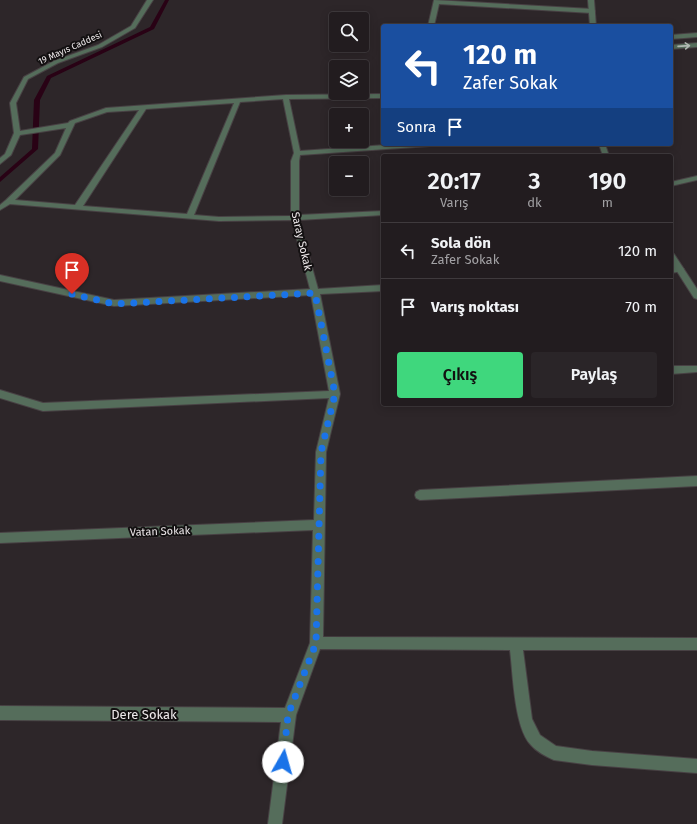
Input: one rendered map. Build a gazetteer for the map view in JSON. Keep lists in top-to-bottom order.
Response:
{
  "streets": {
    "street": [
      "19 Mayıs Caddesi",
      "Saray Sokak",
      "Vatan Sokak",
      "Dere Sokak"
    ]
  },
  "crossings": [
    ["Saray Sokak", "Vatan Sokak"],
    ["Saray Sokak", "Dere Sokak"]
  ],
  "page": {
    "map_buttons": ["+", "−"],
    "turn": ["120 m", "Zafer Sokak"],
    "then": "Sonra",
    "eta": [
      "20:17",
      "Varış",
      "3",
      "dk",
      "190",
      "m"
    ],
    "list": [
      {
        "name": "Sola dön",
        "note": "Zafer Sokak",
        "value": "120 m"
      },
      {
        "name": "Varış noktası",
        "value": "70 m"
      }
    ],
    "buttons": ["Çıkış", "Paylaş"]
  }
}
